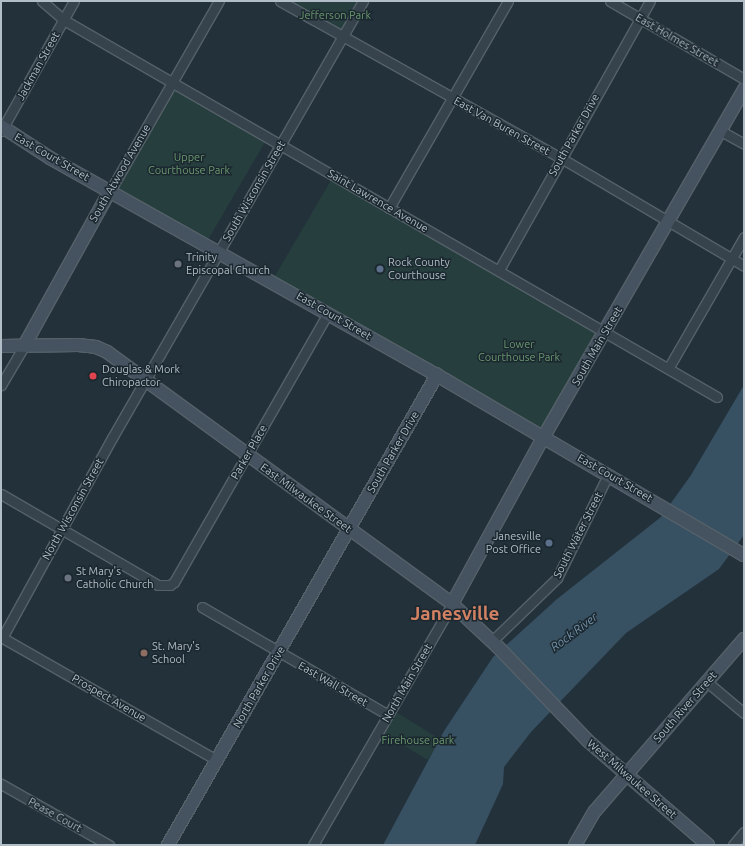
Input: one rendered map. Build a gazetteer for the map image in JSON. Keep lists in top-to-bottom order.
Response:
{
  "streets": {
    "main road": [
      "South Parker Drive",
      "East Court Street",
      "South Atwood Avenue",
      "South Main Street",
      "East Milwaukee Street",
      "North Parker Drive",
      "South River Street",
      "West Milwaukee Street"
    ],
    "street": [
      "East Holmes Street",
      "Jackman Street",
      "East Van Buren Street",
      "South Wisconsin Street",
      "Saint Lawrence Avenue",
      "Parker Place",
      "North Wisconsin Street",
      "South Water Street",
      "North Main Street",
      "East Wall Street",
      "Prospect Avenue",
      "Pease Court"
    ]
  },
  "crossings": [
    ["East Holmes Street", "South Parker Drive"],
    ["Jackman Street", "East Court Street"],
    ["Jackman Street", "Saint Lawrence Avenue"],
    ["East Van Buren Street", "South Parker Drive"],
    ["East Van Buren Street", "South Wisconsin Street"],
    ["East Van Buren Street", "South Main Street"],
    ["South Parker Drive", "East Court Street"],
    ["South Parker Drive", "Saint Lawrence Avenue"],
    ["South Parker Drive", "East Milwaukee Street"],
    ["South Parker Drive", "North Parker Drive"],
    ["East Court Street", "South Atwood Avenue"],
    ["East Court Street", "South Wisconsin Street"],
    ["East Court Street", "South Main Street"],
    ["East Court Street", "Parker Place"],
    ["East Court Street", "South Water Street"],
    ["South Atwood Avenue", "Saint Lawrence Avenue"],
    ["South Atwood Avenue", "East Milwaukee Street"],
    ["South Wisconsin Street", "Saint Lawrence Avenue"],
    ["South Wisconsin Street", "East Milwaukee Street"],
    ["South Wisconsin Street", "North Wisconsin Street"],
    ["Saint Lawrence Avenue", "South Main Street"],
    ["South Main Street", "East Milwaukee Street"],
    ["South Main Street", "North Main Street"],
    ["Parker Place", "East Milwaukee Street"],
    ["Parker Place", "North Wisconsin Street"],
    ["East Milwaukee Street", "North Wisconsin Street"],
    ["East Milwaukee Street", "South Water Street"],
    ["East Milwaukee Street", "North Main Street"],
    ["East Milwaukee Street", "North Parker Drive"],
    ["East Milwaukee Street", "West Milwaukee Street"],
    ["North Wisconsin Street", "Prospect Avenue"],
    ["North Main Street", "East Wall Street"],
    ["East Wall Street", "North Parker Drive"],
    ["North Parker Drive", "Prospect Avenue"],
    ["South River Street", "West Milwaukee Street"]
  ],
  "districts": ["Janesville"],
  "water": ["Rock River"],
  "parks": [
    "Jefferson Park",
    "Upper Courthouse Park",
    "Lower Courthouse Park",
    "Firehouse park"
  ],
  "places": [
    "Trinity Episcopal Church",
    "Rock County Courthouse",
    "Douglas & Mork Chiropactor",
    "Janesville Post Office",
    "St Mary's Catholic Church",
    "St. Mary's School"
  ]
}
